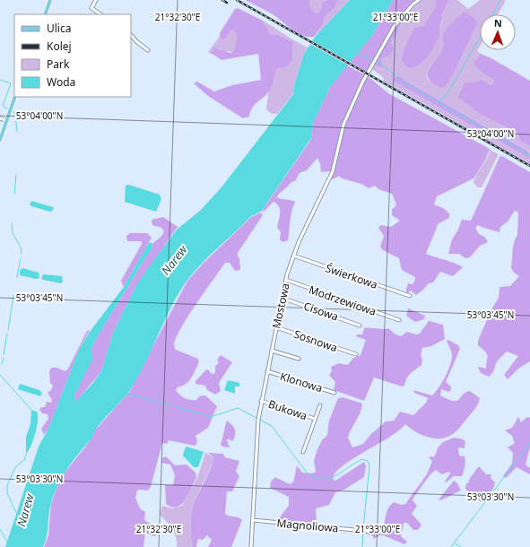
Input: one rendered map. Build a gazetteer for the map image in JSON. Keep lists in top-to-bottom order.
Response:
{
  "streets": {
    "street": [
      "Świerkowa",
      "Modrzewiowa",
      "Mostowa",
      "Cisowa",
      "Sosnowa",
      "Klonowa",
      "Bukowa",
      "Magnoliowa"
    ]
  },
  "crossings": [
    ["Świerkowa", "Mostowa"],
    ["Modrzewiowa", "Mostowa"],
    ["Mostowa", "Cisowa"],
    ["Mostowa", "Sosnowa"],
    ["Mostowa", "Klonowa"],
    ["Mostowa", "Bukowa"],
    ["Mostowa", "Magnoliowa"]
  ],
  "water": ["Narew"],
  "legend": [
    "Ulica",
    "Kolej",
    "Park",
    "Woda"
  ],
  "north": "top",
  "coordinates": [
    "21°32'30\"E",
    "21°33'00\"E",
    "53°04'00\"N",
    "53°03'45\"N",
    "53°03'30\"N"
  ]
}
